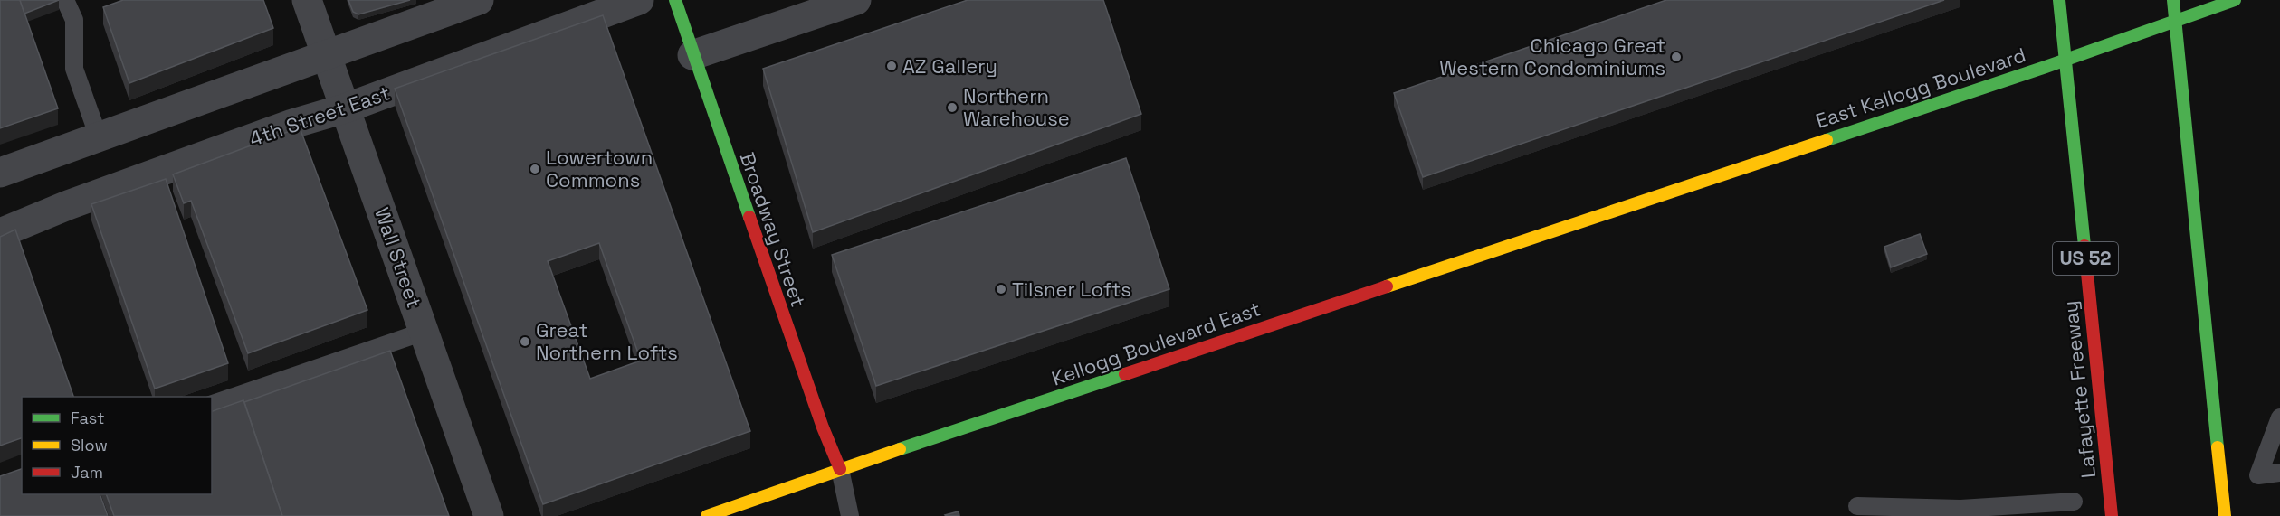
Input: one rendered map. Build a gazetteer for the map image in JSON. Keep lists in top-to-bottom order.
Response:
{
  "streets": {
    "main road": [
      "East Kellogg Boulevard",
      "Broadway Street",
      "US 52",
      "Kellogg Boulevard East",
      "Lafayette Freeway"
    ],
    "street": ["4th Street East", "Wall Street"]
  },
  "crossings": [
    ["East Kellogg Boulevard", "Kellogg Boulevard East"],
    ["4th Street East", "Wall Street"],
    ["Broadway Street", "Kellogg Boulevard East"]
  ],
  "places": [
    "Chicago Great Western Condominiums",
    "AZ Gallery",
    "Northern Warehouse",
    "Lowertown Commons",
    "Tilsner Lofts",
    "Great Northern Lofts"
  ],
  "legend": ["Fast", "Slow", "Jam"]
}
